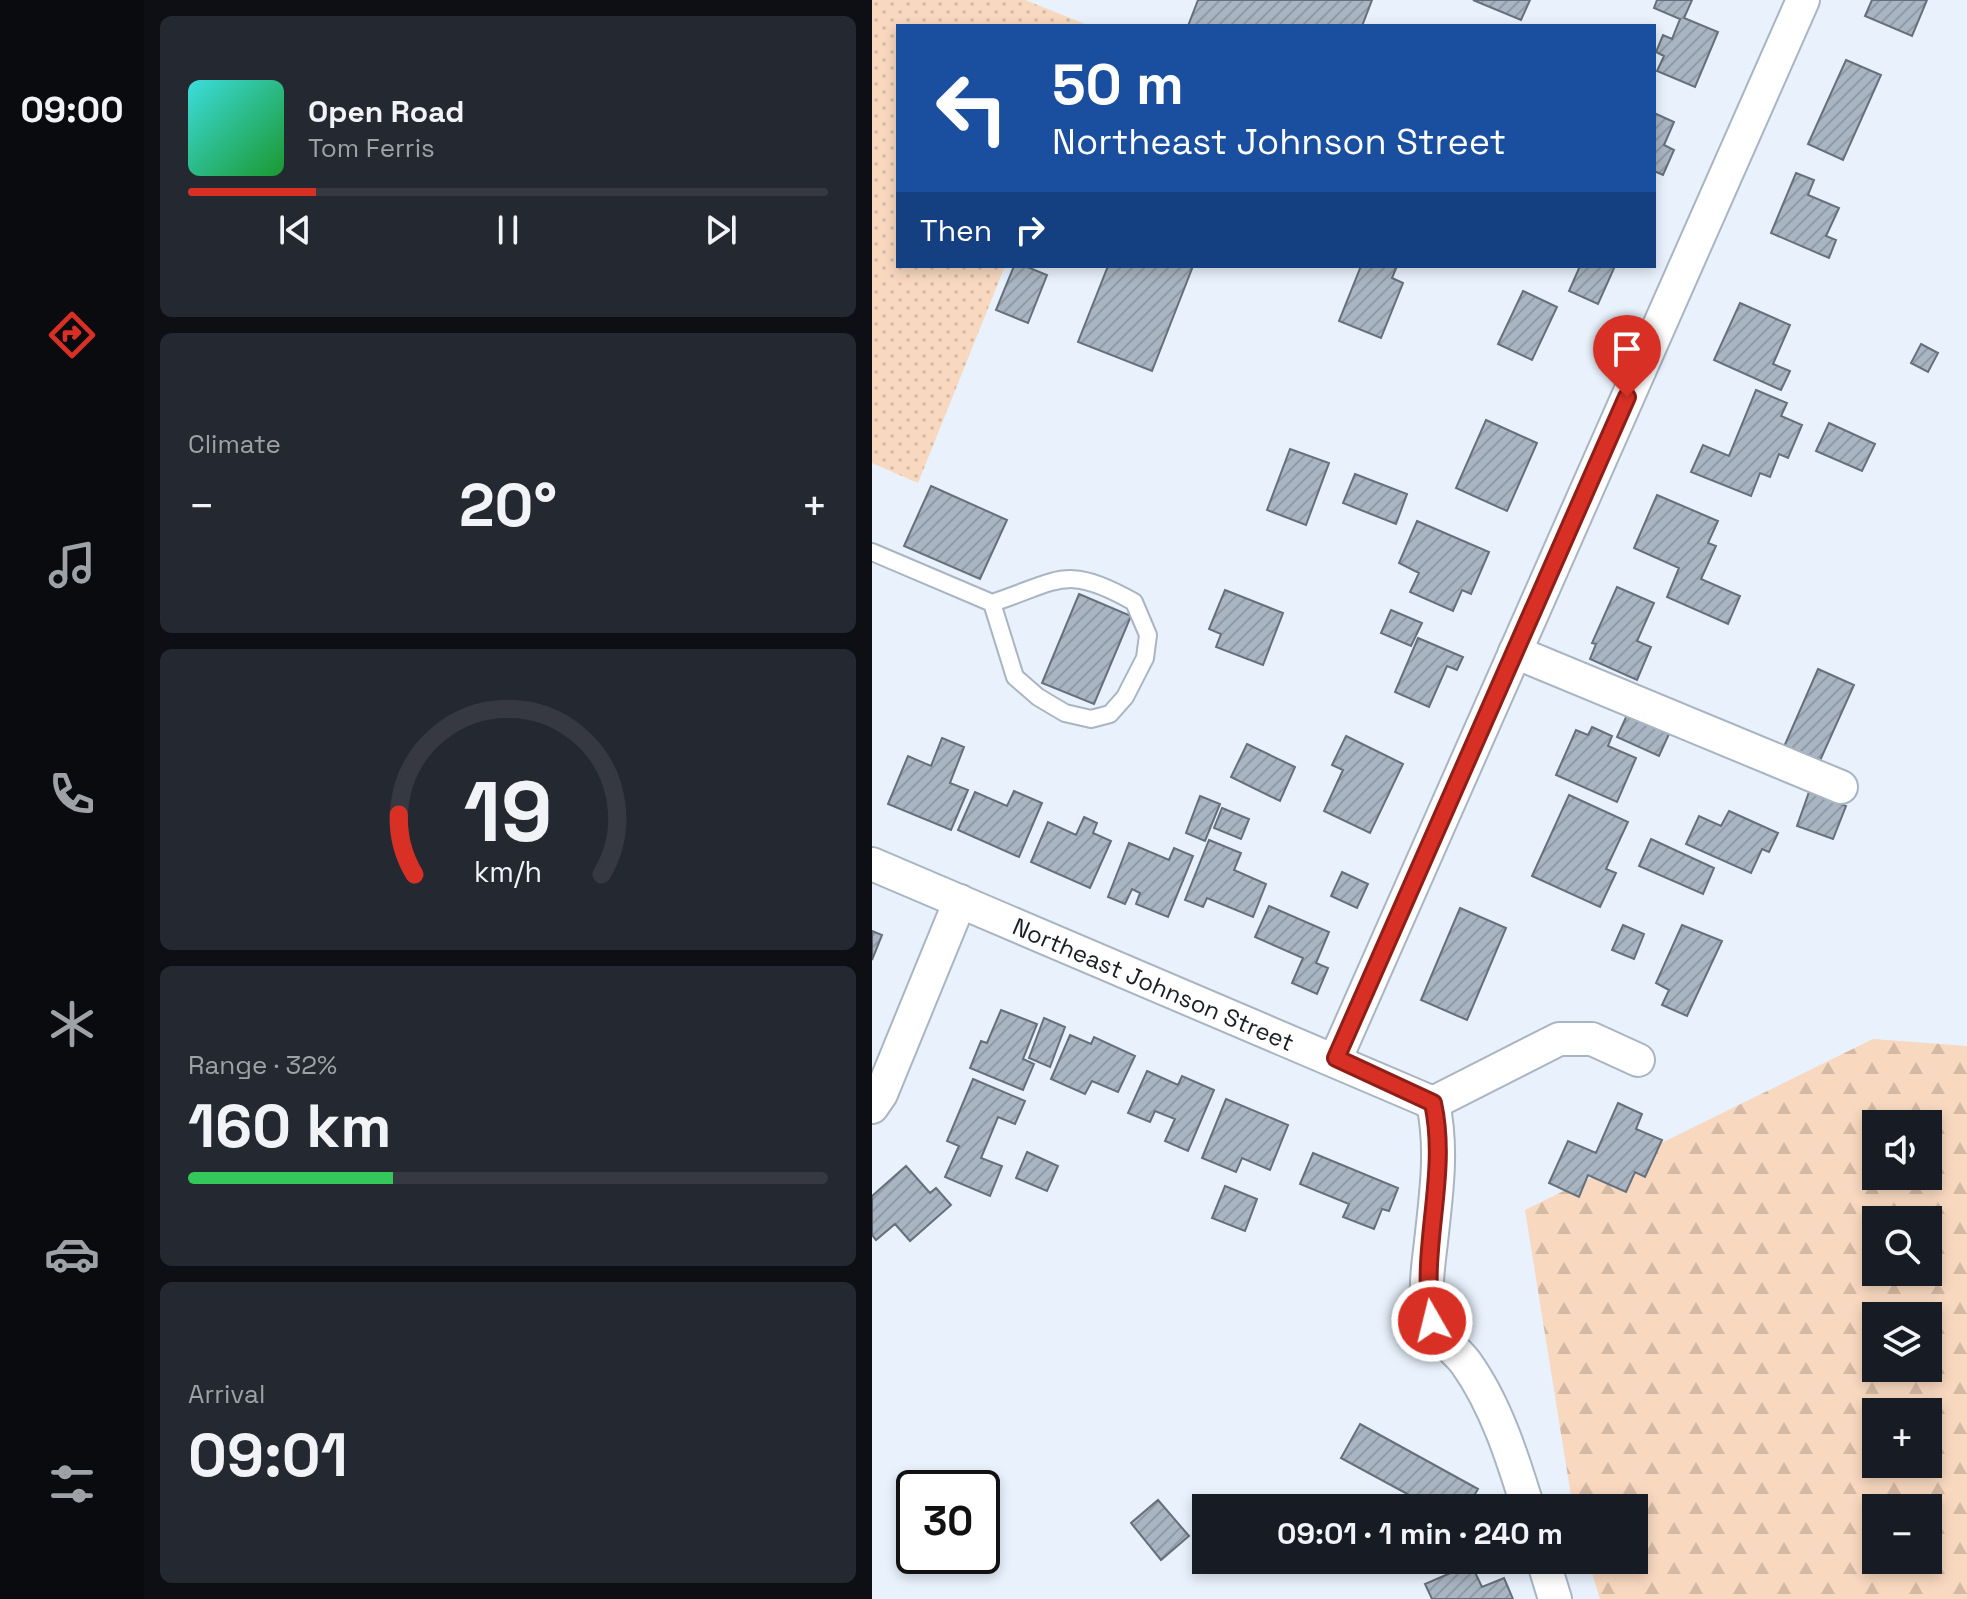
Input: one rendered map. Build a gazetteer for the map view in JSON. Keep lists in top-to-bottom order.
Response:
{
  "streets": {
    "street": ["Northeast Johnson Street"]
  },
  "page": {
    "tabs": "09:00",
    "turn": ["50 m", "Northeast Johnson Street"],
    "song": ["Open Road", "Tom Ferris"],
    "then": "Then",
    "tile": [
      "Climate",
      ["Range · 32%", "160 km"],
      ["Arrival", "09:01"]
    ],
    "heat": ["−", "20°", "+"],
    "map_buttons": ["+", "−"],
    "limit": "30",
    "trip": "09:01 · 1 min · 240 m",
    "gauge": ["19", "km/h"]
  }
}
